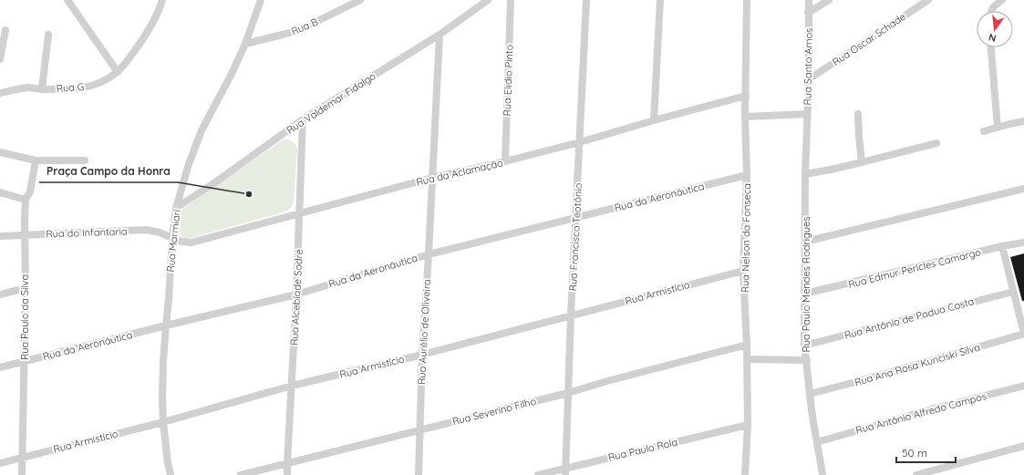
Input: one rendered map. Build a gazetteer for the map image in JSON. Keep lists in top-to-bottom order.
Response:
{
  "streets": {
    "street": [
      "Rua B",
      "Rua Oscar Schade",
      "Rua Santo Amos",
      "Rua Elidio Pinto",
      "Rua G",
      "Rua Valdemar Fidalgo",
      "Rua da Aclamação",
      "Rua da Aeronáutica",
      "Rua do Infantaria",
      "Rua Francisco Teotônio",
      "Rua Nelson da Fonseca",
      "Rua Marmiari",
      "Rua Edmur Pericles Camargo",
      "Rua Paulo Mendes Rodrigues",
      "Rua Armistício",
      "Rua Alcebíade Sodré",
      "Rua Paulo da Silva",
      "Rua Antônio de Padua Costa",
      "Rua Aurélio de Oliveira",
      "Rua Ana Rosa Kunciski Silva",
      "Rua Severino Filho",
      "Rua Antônio Alfredo Campos",
      "Rua Paulo Rola"
    ]
  },
  "crossings": [
    ["Rua B", "Rua Marmiari"],
    ["Rua Oscar Schade", "Rua Santo Amos"],
    ["Rua Santo Amos", "Rua Nelson da Fonseca"],
    ["Rua Santo Amos", "Rua Paulo Mendes Rodrigues"],
    ["Rua Elidio Pinto", "Rua da Aclamação"],
    ["Rua Valdemar Fidalgo", "Rua Marmiari"],
    ["Rua Valdemar Fidalgo", "Rua Alcebíade Sodré"],
    ["Rua Valdemar Fidalgo", "Rua Aurélio de Oliveira"],
    ["Rua da Aclamação", "Rua do Infantaria"],
    ["Rua da Aclamação", "Rua Francisco Teotônio"],
    ["Rua da Aclamação", "Rua Nelson da Fonseca"],
    ["Rua da Aclamação", "Rua Marmiari"],
    ["Rua da Aclamação", "Rua Alcebíade Sodré"],
    ["Rua da Aclamação", "Rua Aurélio de Oliveira"],
    ["Rua da Aeronáutica", "Rua Francisco Teotônio"],
    ["Rua da Aeronáutica", "Rua Nelson da Fonseca"],
    ["Rua da Aeronáutica", "Rua Marmiari"],
    ["Rua da Aeronáutica", "Rua Alcebíade Sodré"],
    ["Rua da Aeronáutica", "Rua Paulo da Silva"],
    ["Rua da Aeronáutica", "Rua Aurélio de Oliveira"],
    ["Rua do Infantaria", "Rua Marmiari"],
    ["Rua do Infantaria", "Rua Paulo da Silva"],
    ["Rua Francisco Teotônio", "Rua Armistício"],
    ["Rua Francisco Teotônio", "Rua Severino Filho"],
    ["Rua Francisco Teotônio", "Rua Paulo Rola"],
    ["Rua Nelson da Fonseca", "Rua Armistício"],
    ["Rua Nelson da Fonseca", "Rua Severino Filho"],
    ["Rua Nelson da Fonseca", "Rua Paulo Rola"],
    ["Rua Marmiari", "Rua Armistício"],
    ["Rua Edmur Pericles Camargo", "Rua Paulo Mendes Rodrigues"],
    ["Rua Paulo Mendes Rodrigues", "Rua Antônio de Padua Costa"],
    ["Rua Paulo Mendes Rodrigues", "Rua Ana Rosa Kunciski Silva"],
    ["Rua Paulo Mendes Rodrigues", "Rua Antônio Alfredo Campos"],
    ["Rua Armistício", "Rua Alcebíade Sodré"],
    ["Rua Armistício", "Rua Paulo da Silva"],
    ["Rua Armistício", "Rua Aurélio de Oliveira"],
    ["Rua Alcebíade Sodré", "Rua Severino Filho"],
    ["Rua Aurélio de Oliveira", "Rua Severino Filho"]
  ],
  "places": ["Praça Campo da Honra"],
  "scale_bar": "50 m",
  "north": "bottom"
}
